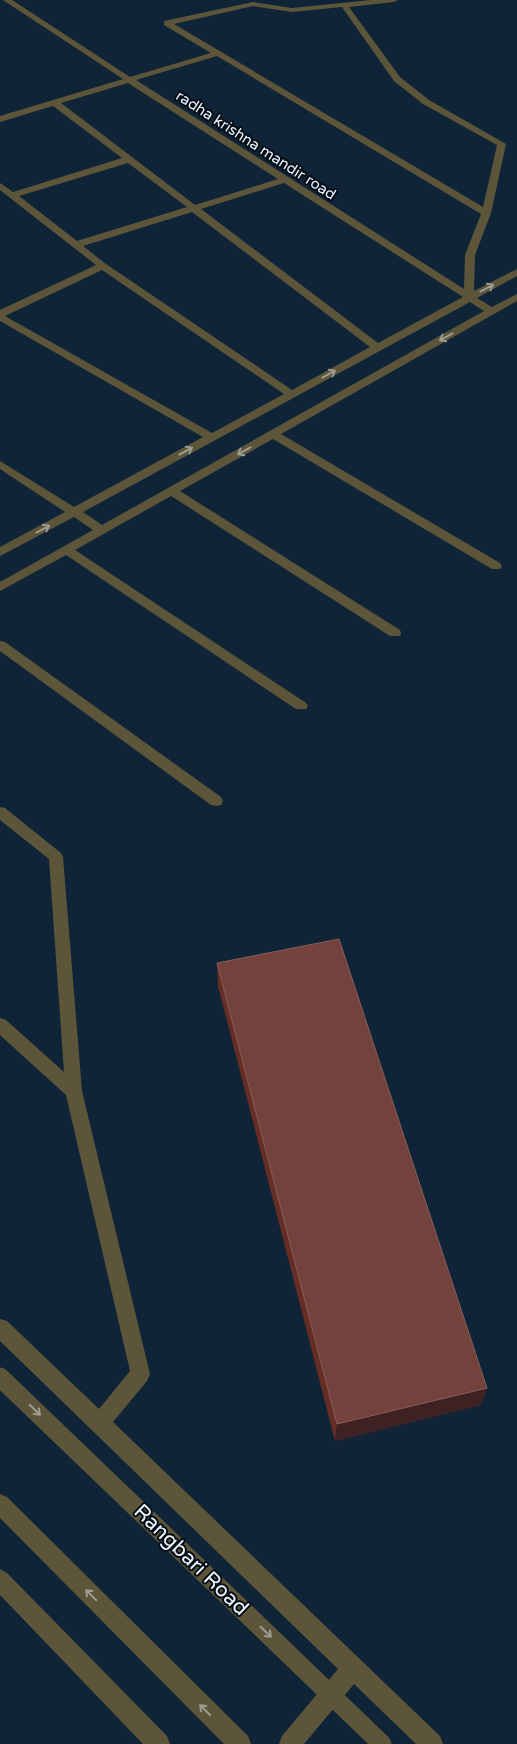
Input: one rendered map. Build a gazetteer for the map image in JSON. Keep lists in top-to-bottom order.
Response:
{
  "streets": {
    "street": ["radha krishna mandir road", "Rangbari Road"]
  }
}
